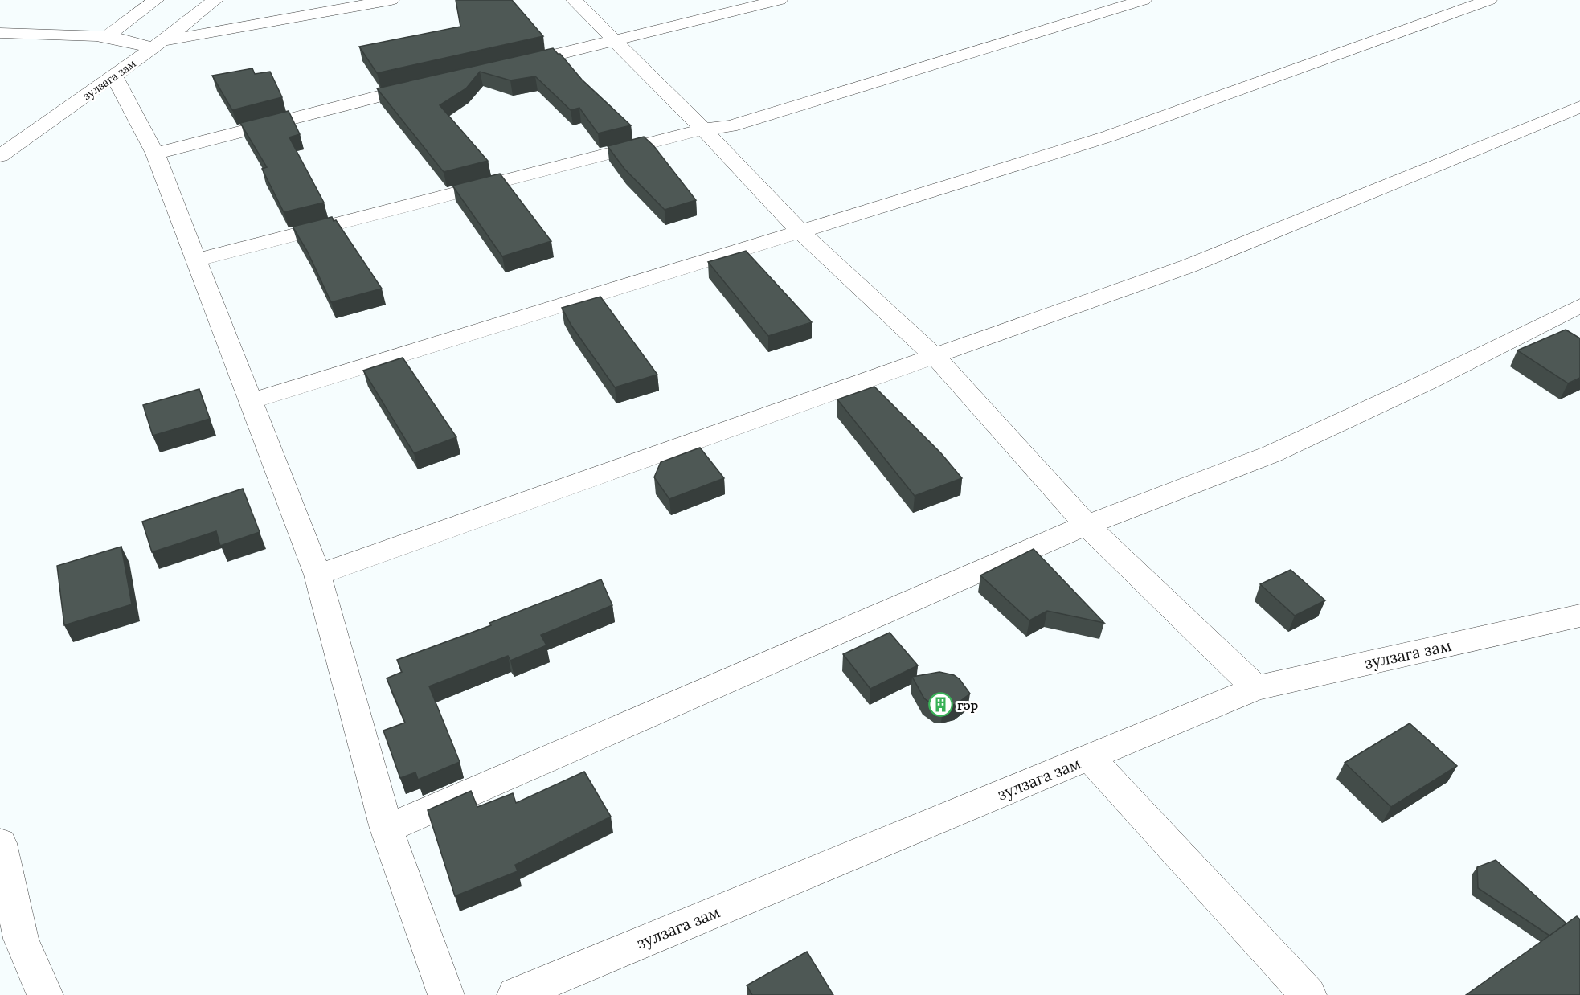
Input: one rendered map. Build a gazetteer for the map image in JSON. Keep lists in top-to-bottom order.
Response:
{
  "streets": {
    "street": ["зулзага зам"]
  },
  "places": {
    "building": ["гэр"]
  }
}
